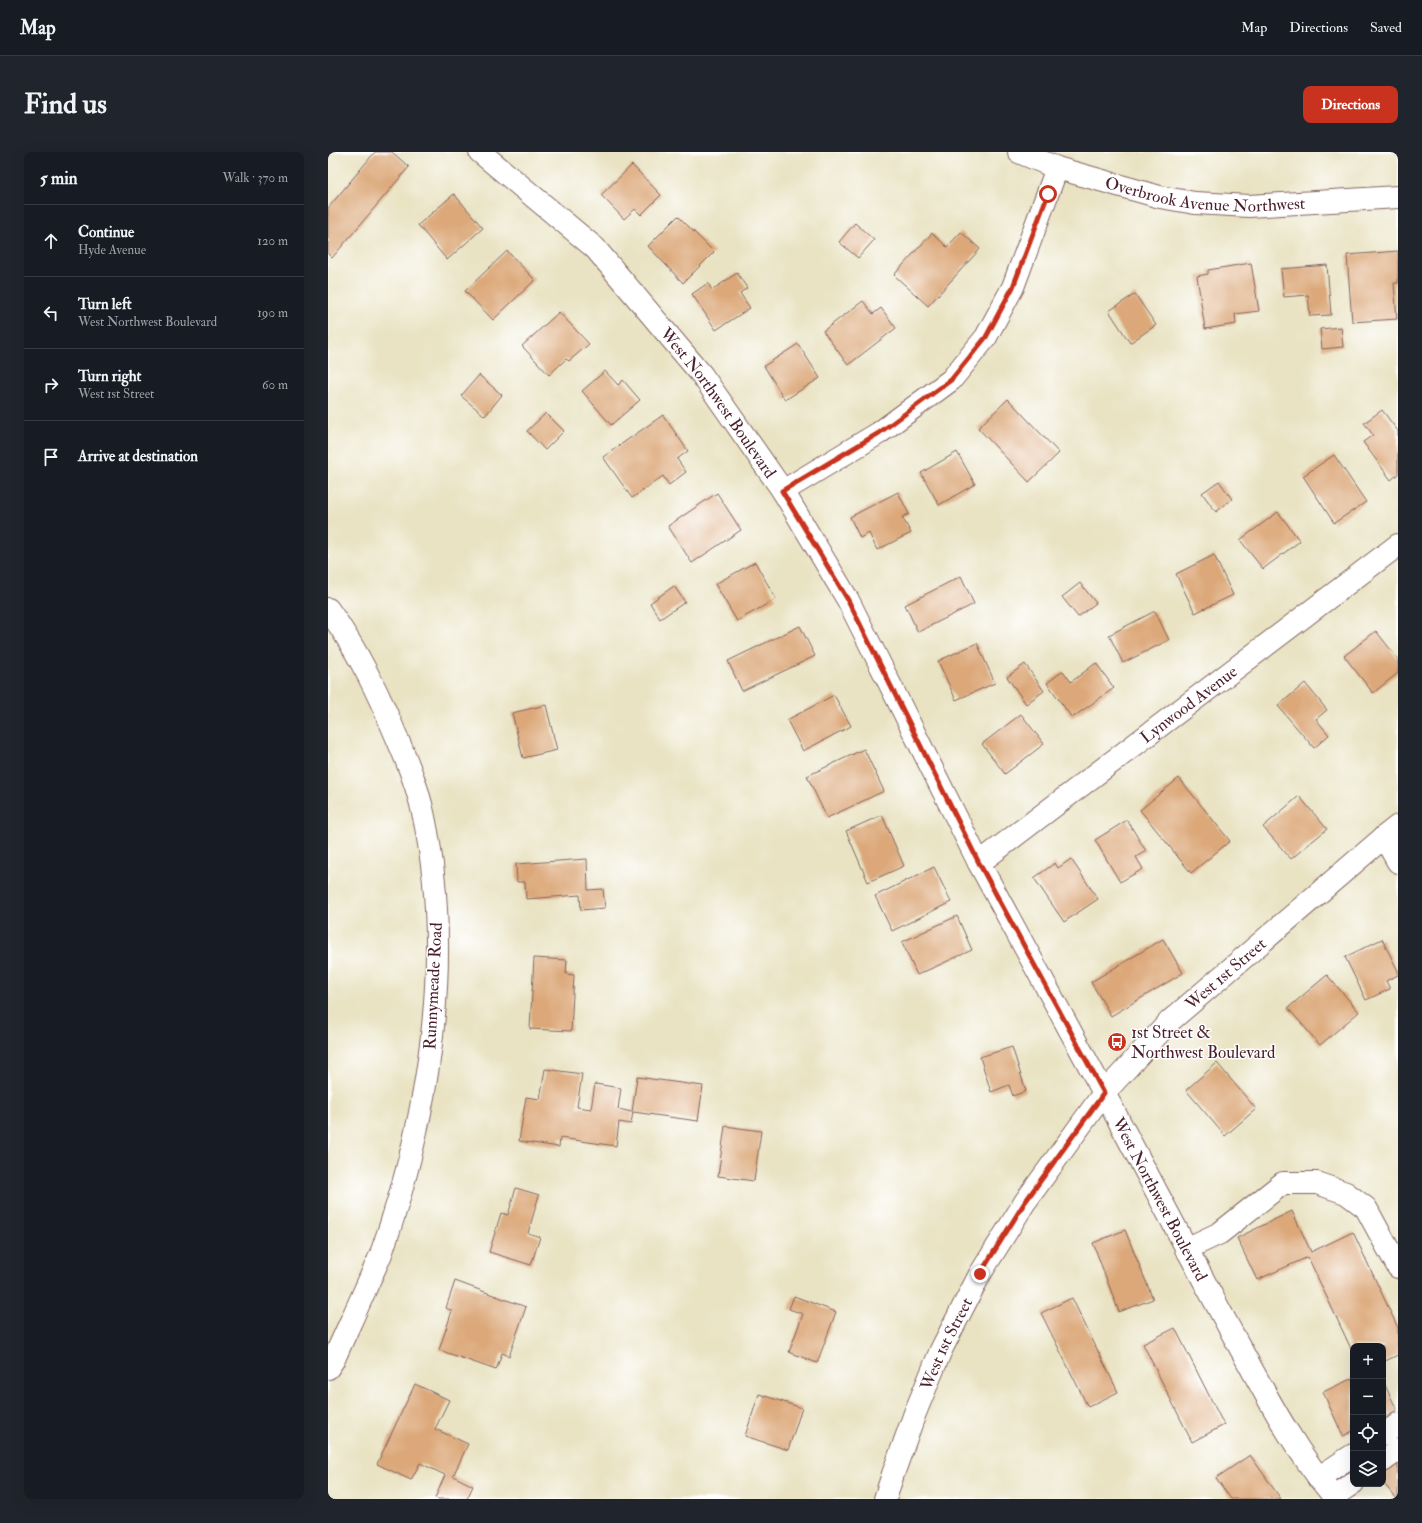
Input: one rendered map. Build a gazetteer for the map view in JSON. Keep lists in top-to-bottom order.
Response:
{
  "streets": {
    "street": [
      "Overbrook Avenue Northwest",
      "West Northwest Boulevard",
      "Lynwood Avenue",
      "West 1st Street",
      "Runnymeade Road"
    ]
  },
  "crossings": [
    ["West Northwest Boulevard", "Lynwood Avenue"],
    ["West Northwest Boulevard", "West 1st Street"]
  ],
  "places": {
    "bus stop": ["1st Street & Northwest Boulevard"]
  },
  "page": {
    "header": "Map",
    "nav": ["Map", "Directions", "Saved"],
    "buttons": "Directions",
    "title": "Find us",
    "heading": ["5 min", "Walk · 370 m"],
    "list": [
      ["Continue", "Hyde Avenue", "120 m"],
      ["Turn left", "West Northwest Boulevard", "190 m"],
      ["Turn right", "West 1st Street", "60 m"],
      "Arrive at destination"
    ],
    "map_buttons": ["+", "−"]
  }
}
